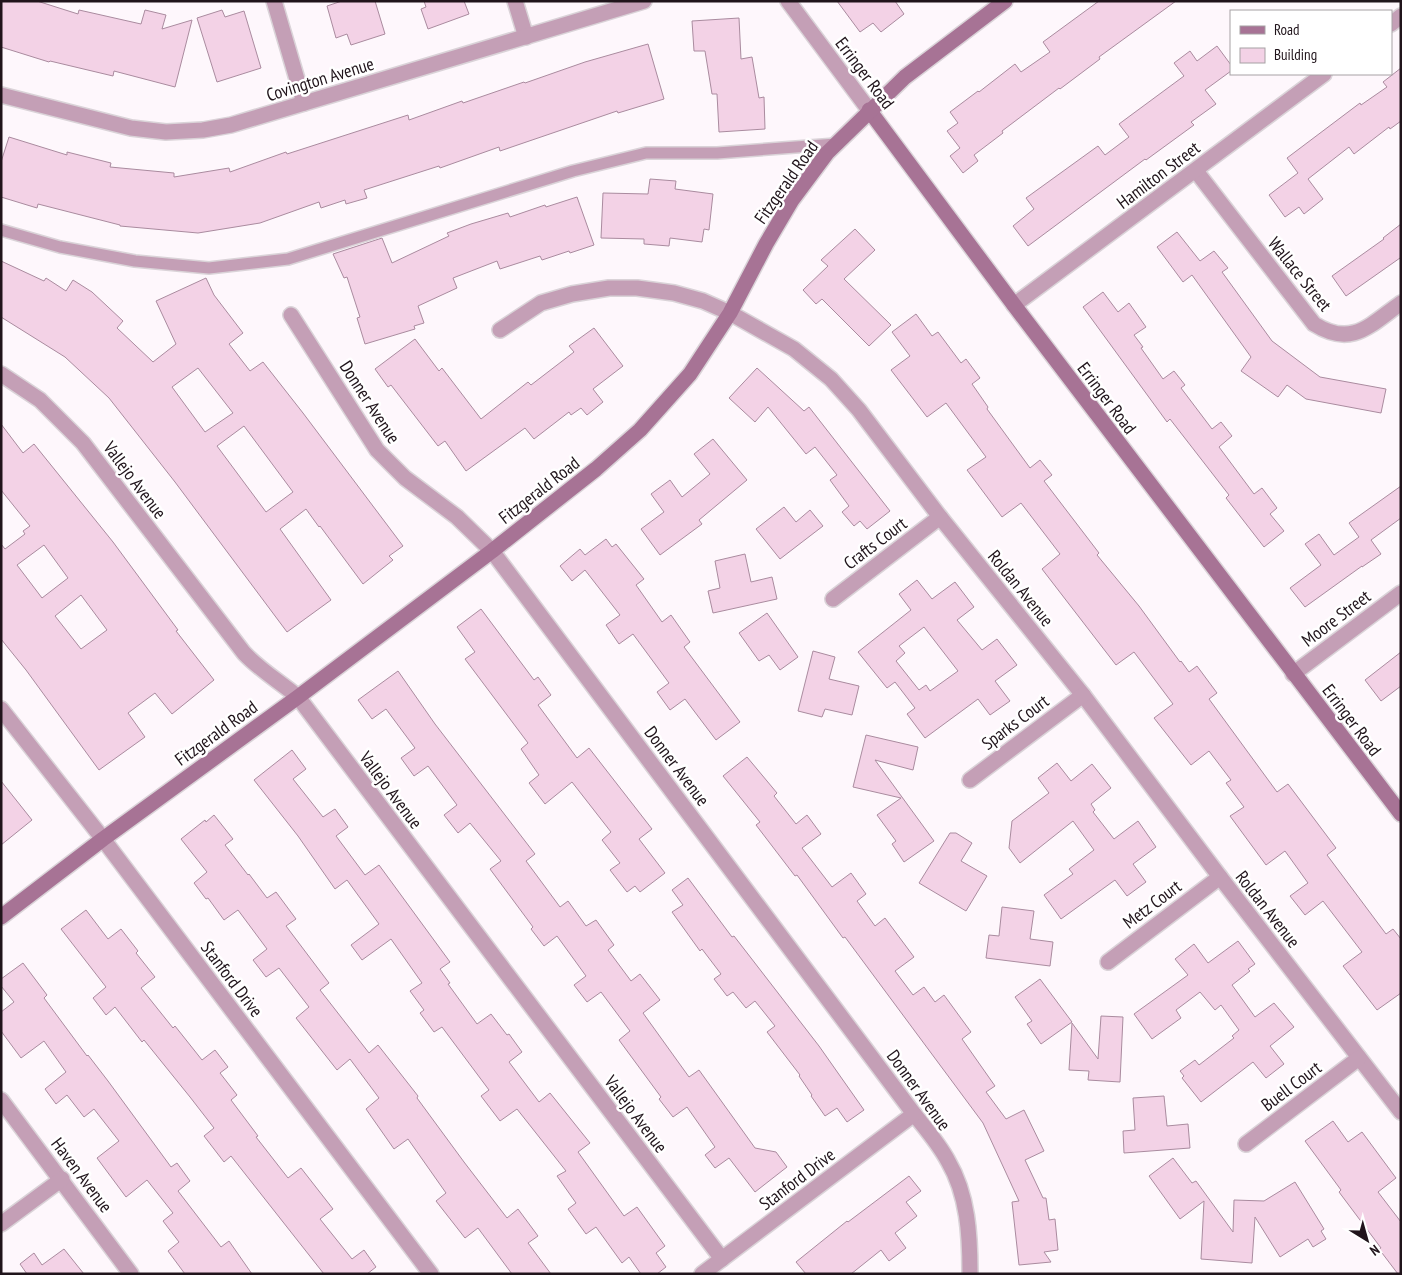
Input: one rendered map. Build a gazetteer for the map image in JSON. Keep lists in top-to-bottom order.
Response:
{
  "streets": {
    "main road": ["Erringer Road", "Fitzgerald Road"],
    "street": [
      "Covington Avenue",
      "Hamilton Street",
      "Wallace Street",
      "Donner Avenue",
      "Vallejo Avenue",
      "Crafts Court",
      "Roldan Avenue",
      "Moore Street",
      "Sparks Court",
      "Metz Court",
      "Stanford Drive",
      "Buell Court",
      "Haven Avenue"
    ]
  },
  "crossings": [
    ["Erringer Road", "Hamilton Street"],
    ["Erringer Road", "Fitzgerald Road"],
    ["Erringer Road", "Moore Street"],
    ["Hamilton Street", "Wallace Street"],
    ["Fitzgerald Road", "Donner Avenue"],
    ["Fitzgerald Road", "Vallejo Avenue"],
    ["Fitzgerald Road", "Roldan Avenue"],
    ["Fitzgerald Road", "Stanford Drive"],
    ["Donner Avenue", "Stanford Drive"],
    ["Vallejo Avenue", "Stanford Drive"],
    ["Crafts Court", "Roldan Avenue"],
    ["Roldan Avenue", "Sparks Court"],
    ["Roldan Avenue", "Metz Court"],
    ["Roldan Avenue", "Buell Court"]
  ],
  "legend": ["Road", "Building"],
  "north": "bottom right"
}
